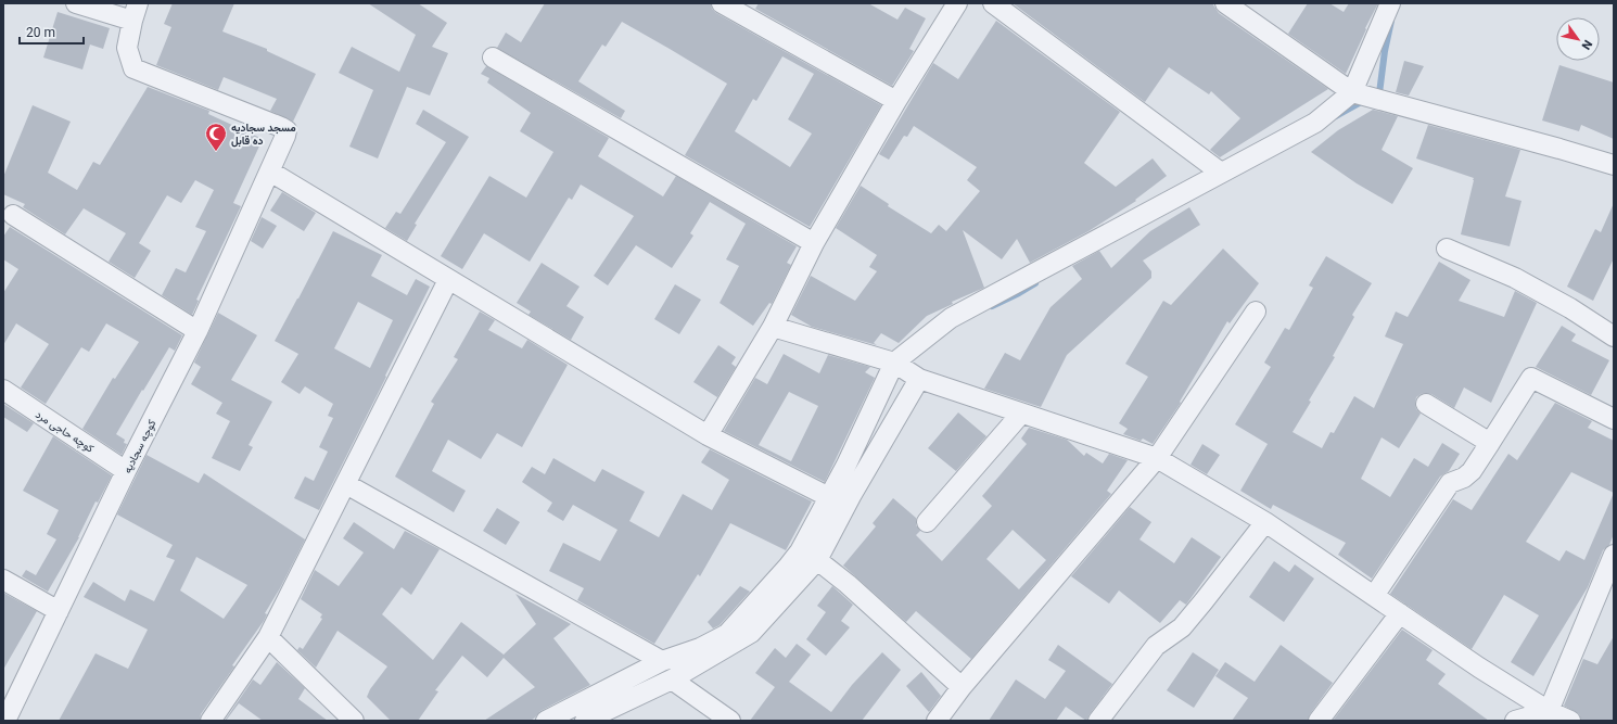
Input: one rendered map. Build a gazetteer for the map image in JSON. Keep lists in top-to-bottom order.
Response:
{
  "streets": {
    "street": ["کوچه حاجی مرد", "کوچه سجادیه"]
  },
  "crossings": [
    ["کوچه حاجی مرد", "کوچه سجادیه"]
  ],
  "places": {
    "mosque": ["مسجد سجادیه ده قابل"]
  },
  "scale_bar": "20 m",
  "north": "bottom right"
}
